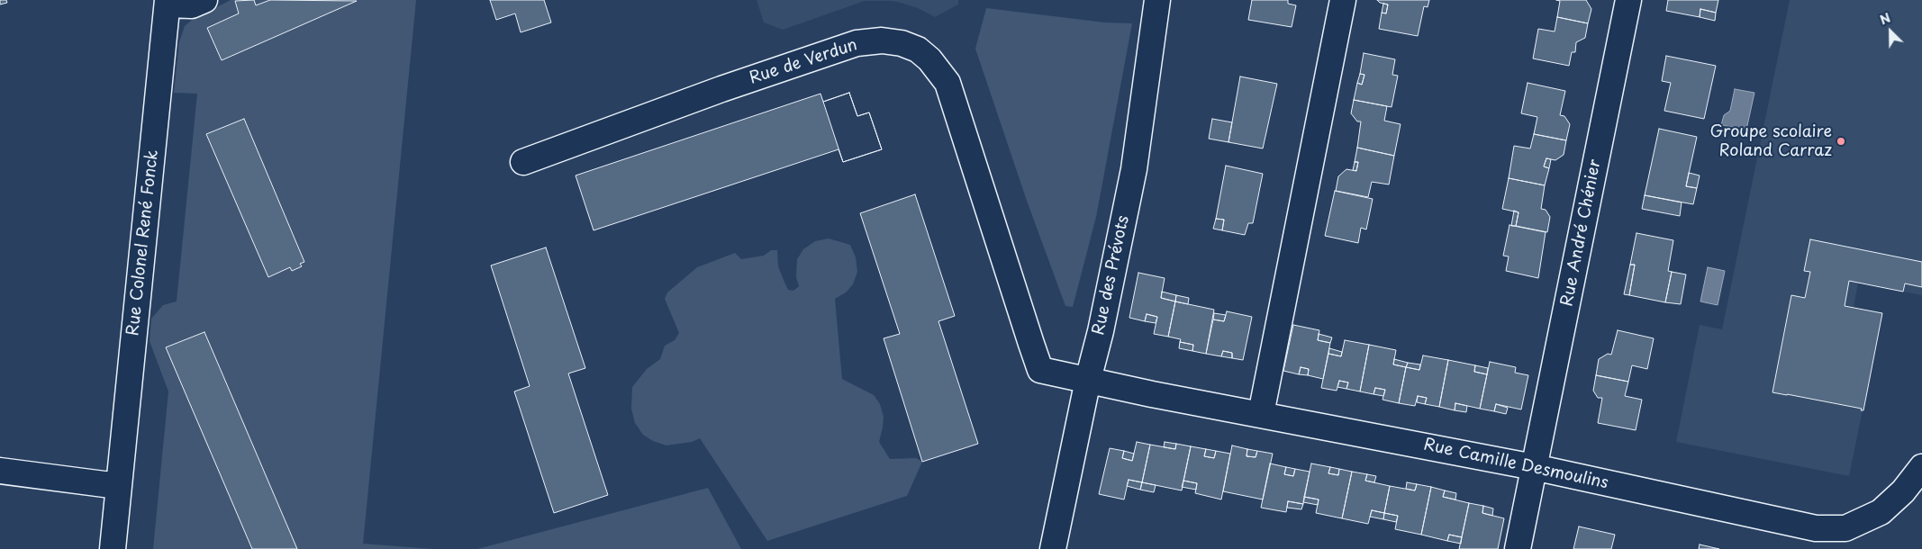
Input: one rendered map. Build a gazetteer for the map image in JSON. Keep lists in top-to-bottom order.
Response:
{
  "streets": {
    "street": [
      "Rue de Verdun",
      "Rue André Chénier",
      "Rue Colonel René Fonck",
      "Rue des Prévots",
      "Rue Camille Desmoulins"
    ]
  },
  "crossings": [
    ["Rue de Verdun", "Rue des Prévots"],
    ["Rue de Verdun", "Rue Camille Desmoulins"],
    ["Rue André Chénier", "Rue Camille Desmoulins"],
    ["Rue des Prévots", "Rue Camille Desmoulins"]
  ],
  "places": ["Groupe scolaire Roland Carraz"],
  "north": "top left"
}
